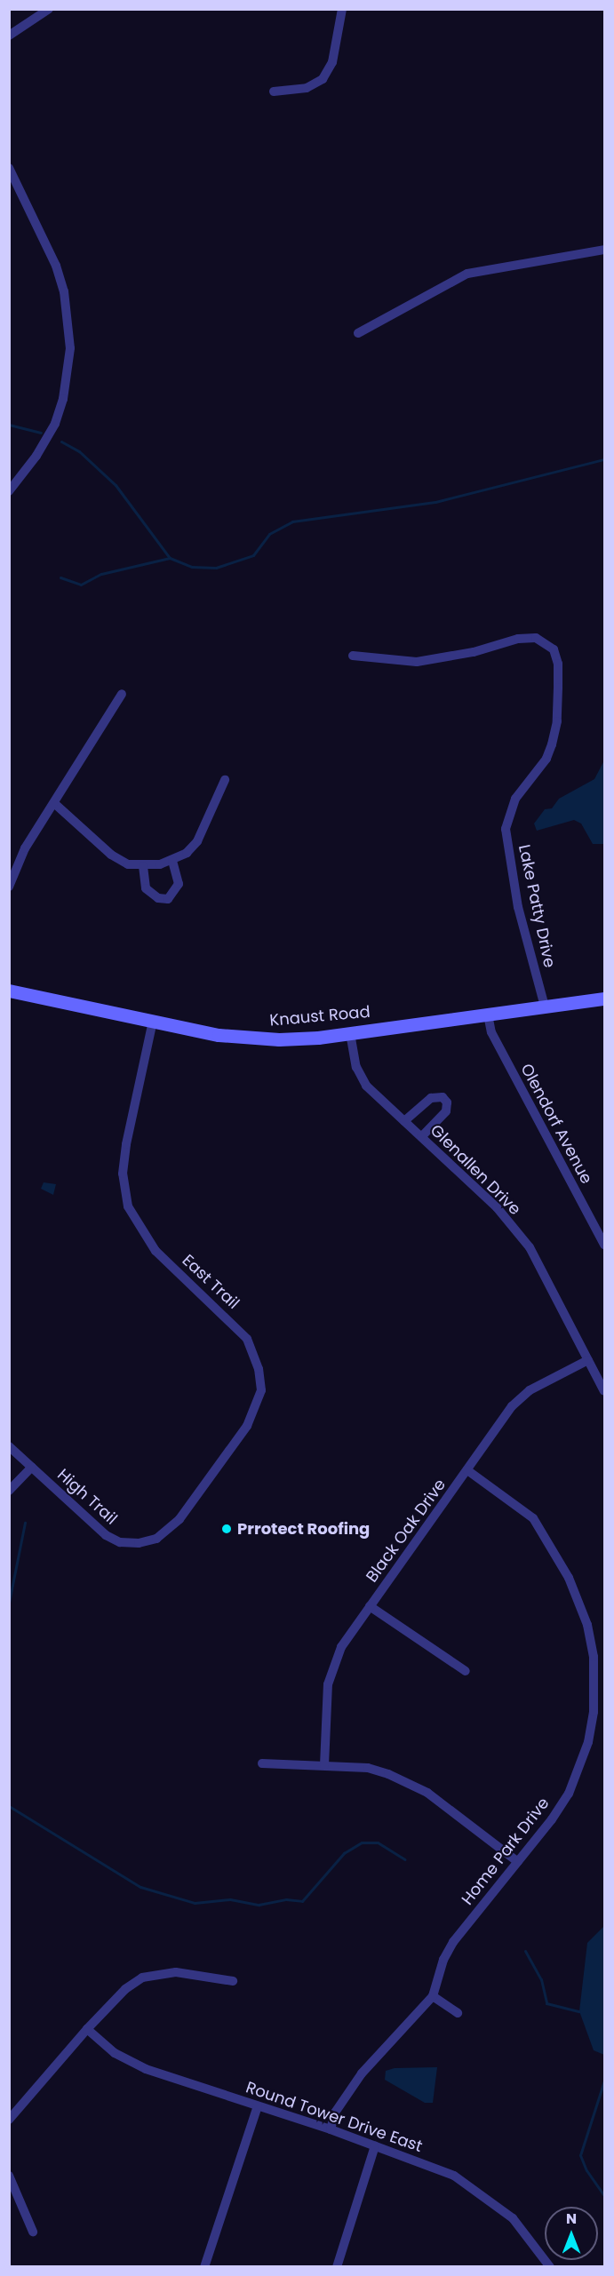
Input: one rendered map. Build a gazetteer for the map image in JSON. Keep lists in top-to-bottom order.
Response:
{
  "streets": {
    "main road": ["Knaust Road"],
    "street": [
      "Lake Patty Drive",
      "Olendorf Avenue",
      "Glenallen Drive",
      "East Trail",
      "High Trail",
      "Black Oak Drive",
      "Home Park Drive",
      "Round Tower Drive East"
    ]
  },
  "crossings": [
    ["Lake Patty Drive", "Knaust Road"],
    ["Knaust Road", "Olendorf Avenue"],
    ["Knaust Road", "Glenallen Drive"],
    ["Knaust Road", "East Trail"],
    ["Glenallen Drive", "Black Oak Drive"],
    ["East Trail", "High Trail"],
    ["Black Oak Drive", "Home Park Drive"],
    ["Home Park Drive", "Round Tower Drive East"]
  ],
  "places": ["Prrotect Roofing"],
  "north": "top"
}
